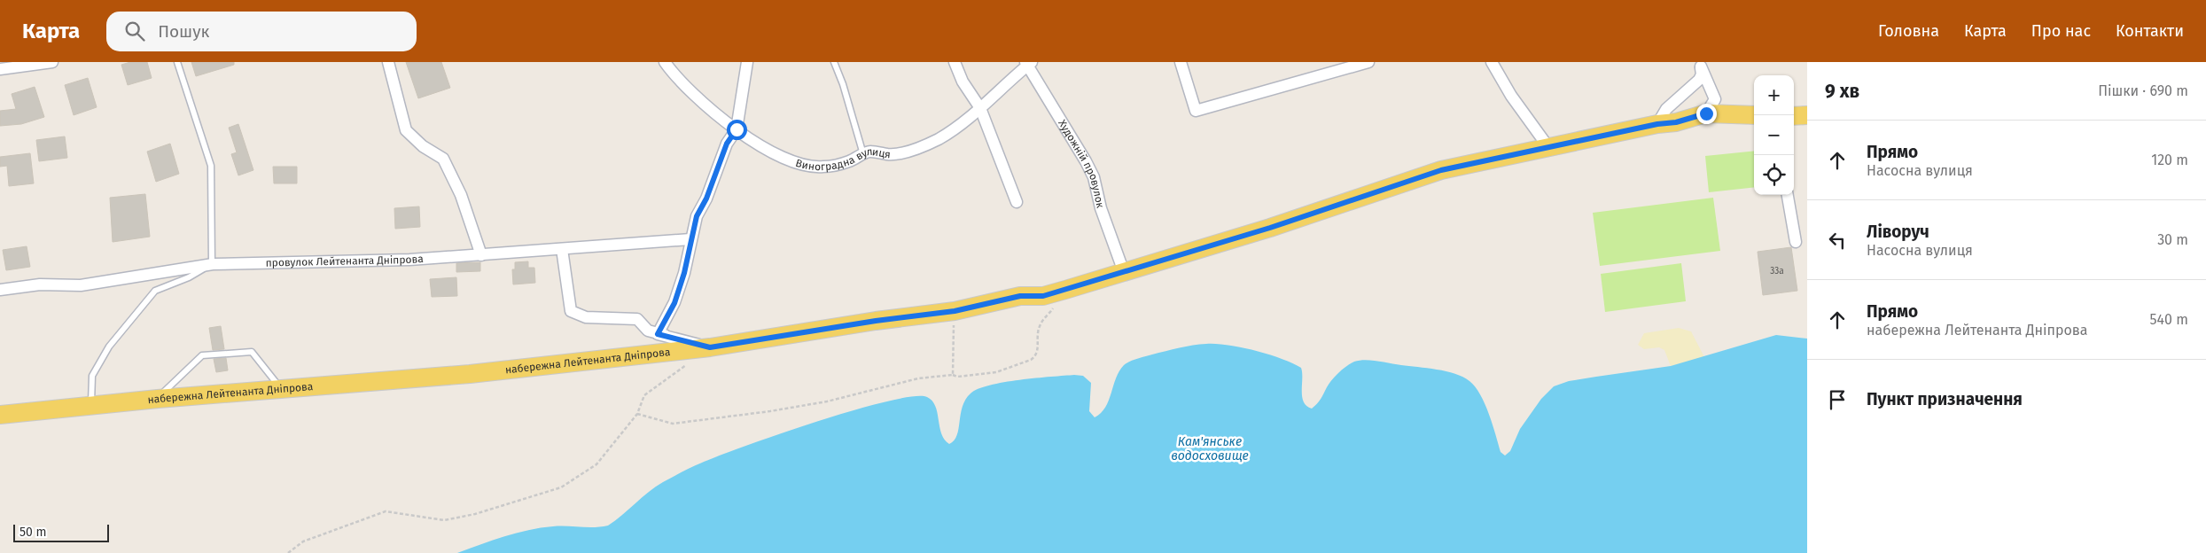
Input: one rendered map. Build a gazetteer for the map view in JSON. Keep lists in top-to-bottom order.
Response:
{
  "streets": {
    "main road": ["набережна Лейтенанта Дніпрова"],
    "street": ["Виноградна вулиця", "Художній провулок", "провулок Лейтенанта Дніпрова"]
  },
  "crossings": [
    ["Виноградна вулиця", "Художній провулок"],
    ["Художній провулок", "набережна Лейтенанта Дніпрова"]
  ],
  "water": ["Кам'янське водосховище"],
  "house_numbers": ["33а"],
  "scale_bar": "50 m",
  "page": {
    "header": "Карта",
    "search": "Пошук",
    "nav": [
      "Головна",
      "Карта",
      "Про нас",
      "Контакти"
    ],
    "heading": ["9 хв", "Пішки · 690 m"],
    "map_buttons": ["+", "−"],
    "list": [
      ["Прямо", "Насосна вулиця", "120 m"],
      ["Ліворуч", "Насосна вулиця", "30 m"],
      ["Прямо", "набережна Лейтенанта Дніпрова", "540 m"],
      "Пункт призначення"
    ],
    "scale": "50 m"
  }
}
